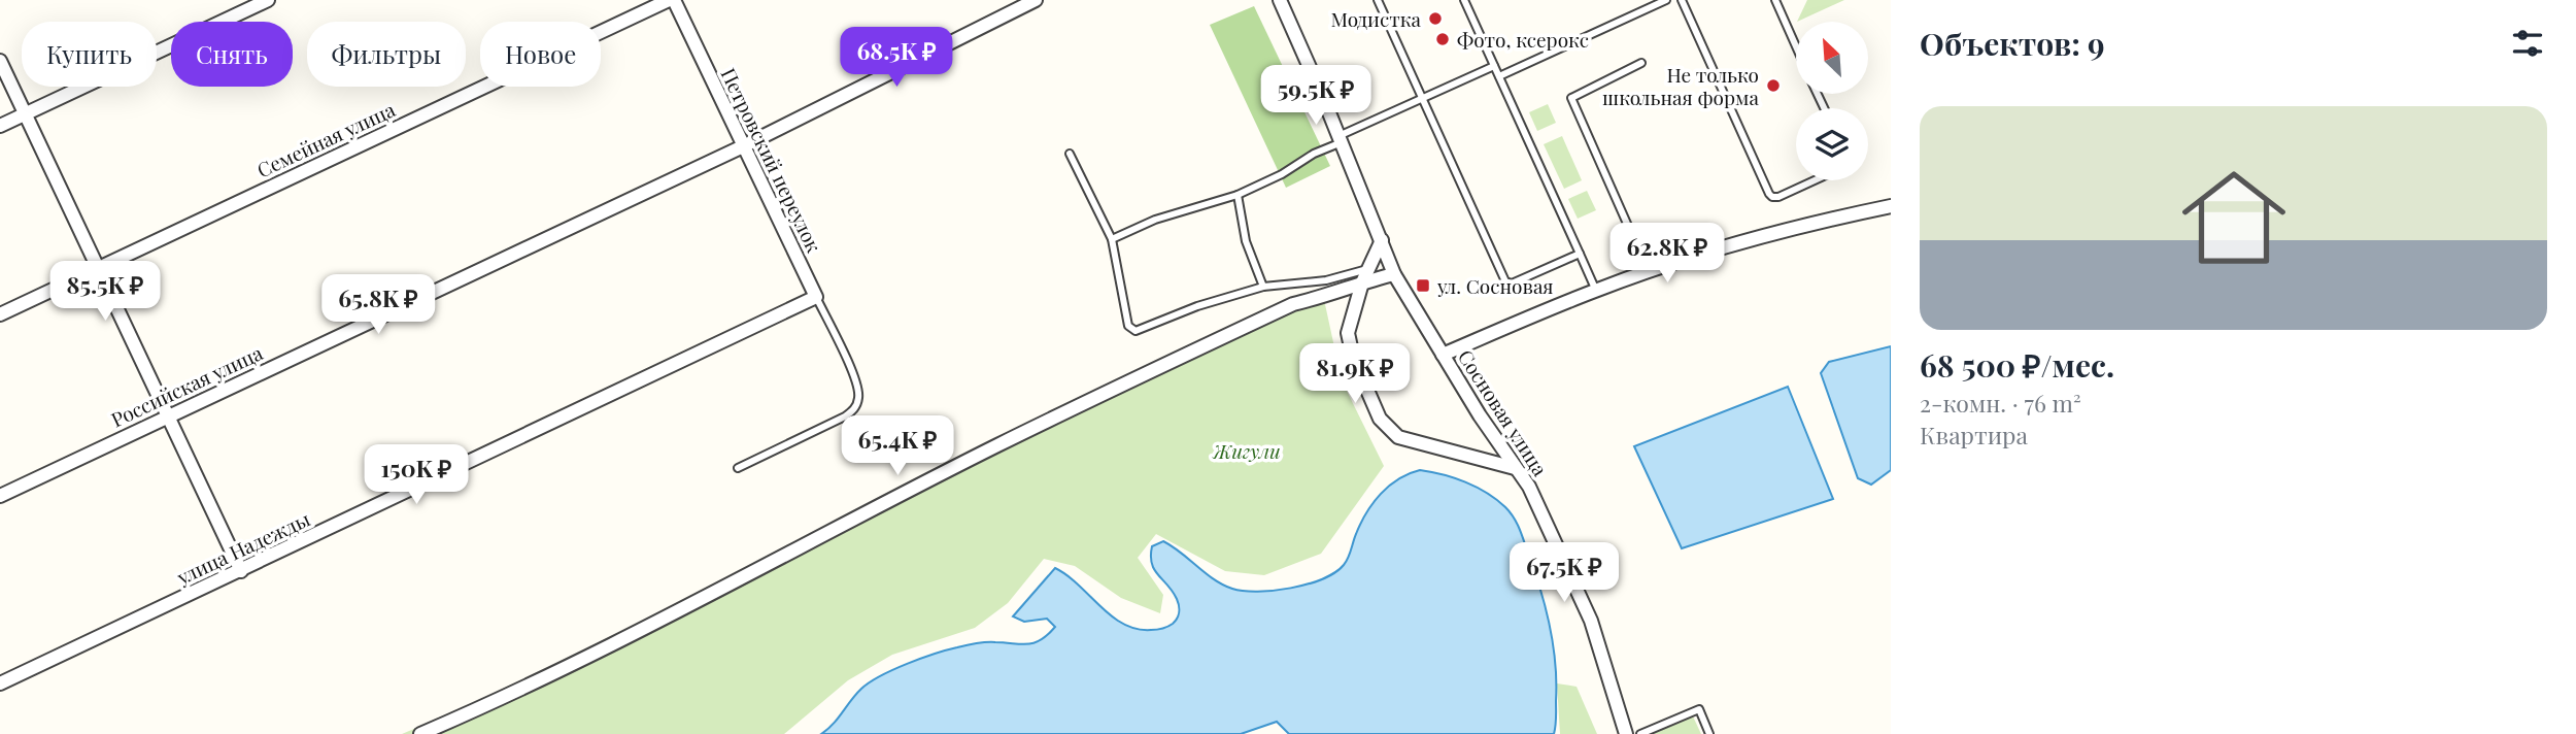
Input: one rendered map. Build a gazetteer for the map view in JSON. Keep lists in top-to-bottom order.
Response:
{
  "streets": {
    "street": [
      "Семейная улица",
      "Петровский переулок",
      "Российская улица",
      "Сосновая улица",
      "улица Надежды"
    ]
  },
  "crossings": [
    ["Семейная улица", "Петровский переулок"],
    ["Петровский переулок", "Российская улица"],
    ["Петровский переулок", "улица Надежды"]
  ],
  "parks": ["Жигули"],
  "places": {
    "other": ["Модистка", "Фото, ксерокс", "Не только школьная форма"],
    "transit": ["ул. Сосновая"]
  },
  "north": "top left",
  "page": {
    "heading": "Объектов: 9",
    "chip": [
      "Купить",
      "Снять",
      "Фильтры",
      "Новое"
    ],
    "price": [
      "68.5K ₽",
      "59.5K ₽",
      "62.8K ₽",
      "85.5K ₽",
      "65.8K ₽",
      "81.9K ₽",
      "65.4K ₽",
      "150K ₽",
      "67.5K ₽"
    ],
    "list": [
      {
        "name": "68 500 ₽/мес.",
        "note": "2-комн. · 76 m² · Квартира"
      }
    ]
  }
}
